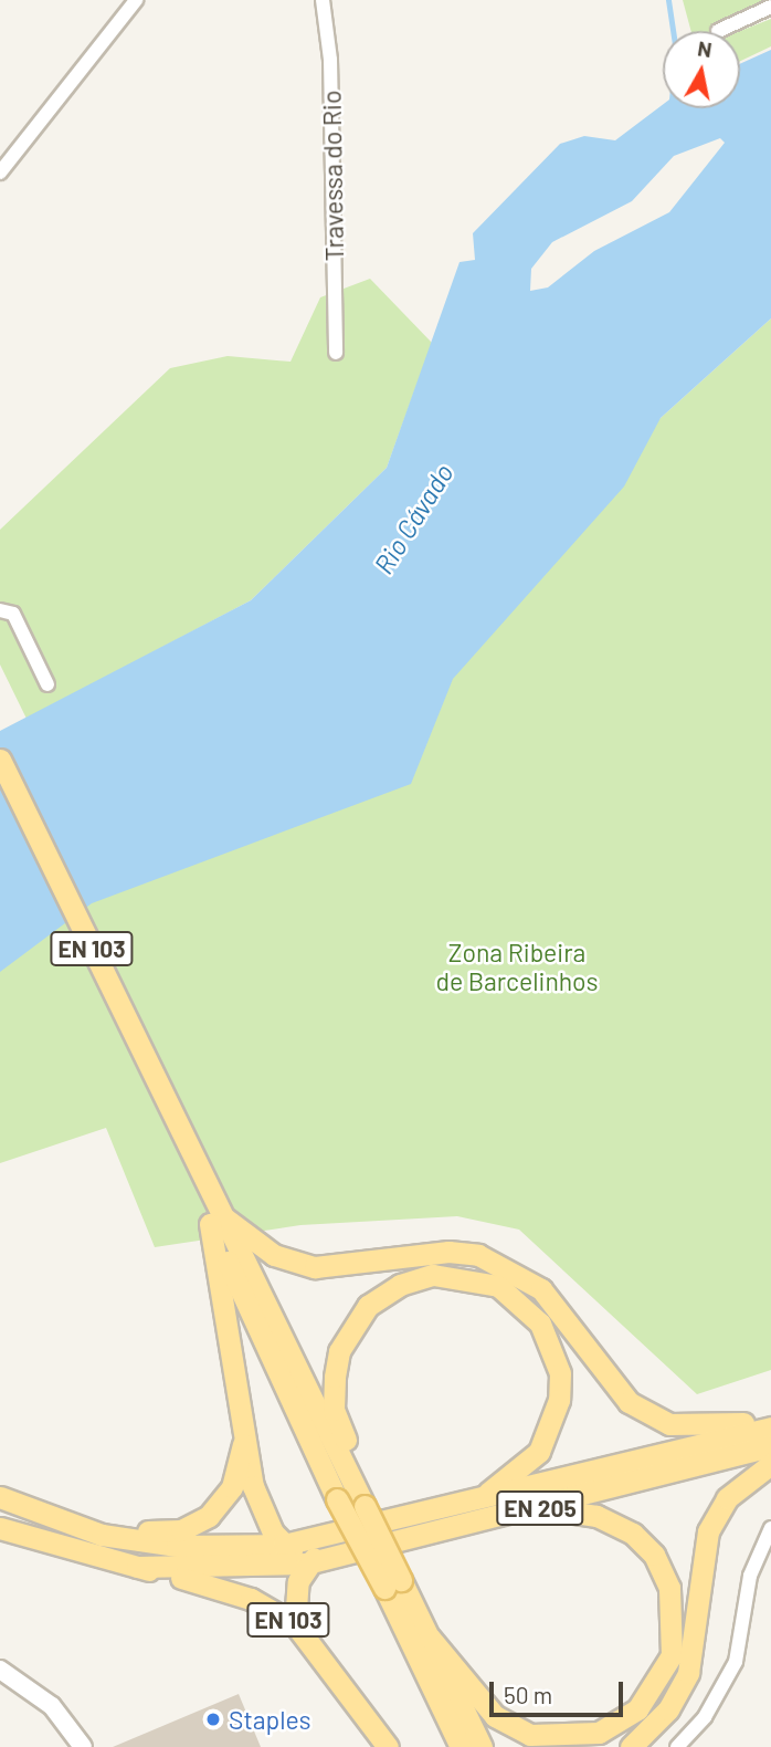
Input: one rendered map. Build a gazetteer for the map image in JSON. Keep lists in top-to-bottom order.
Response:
{
  "streets": {
    "main road": ["EN 103", "EN 205"],
    "street": ["Travessa do Rio"]
  },
  "crossings": [
    ["EN 103", "EN 205"]
  ],
  "water": ["Rio Cávado"],
  "parks": ["Zona Ribeira de Barcelinhos"],
  "places": ["Staples"],
  "scale_bar": "50 m",
  "north": "top"
}
